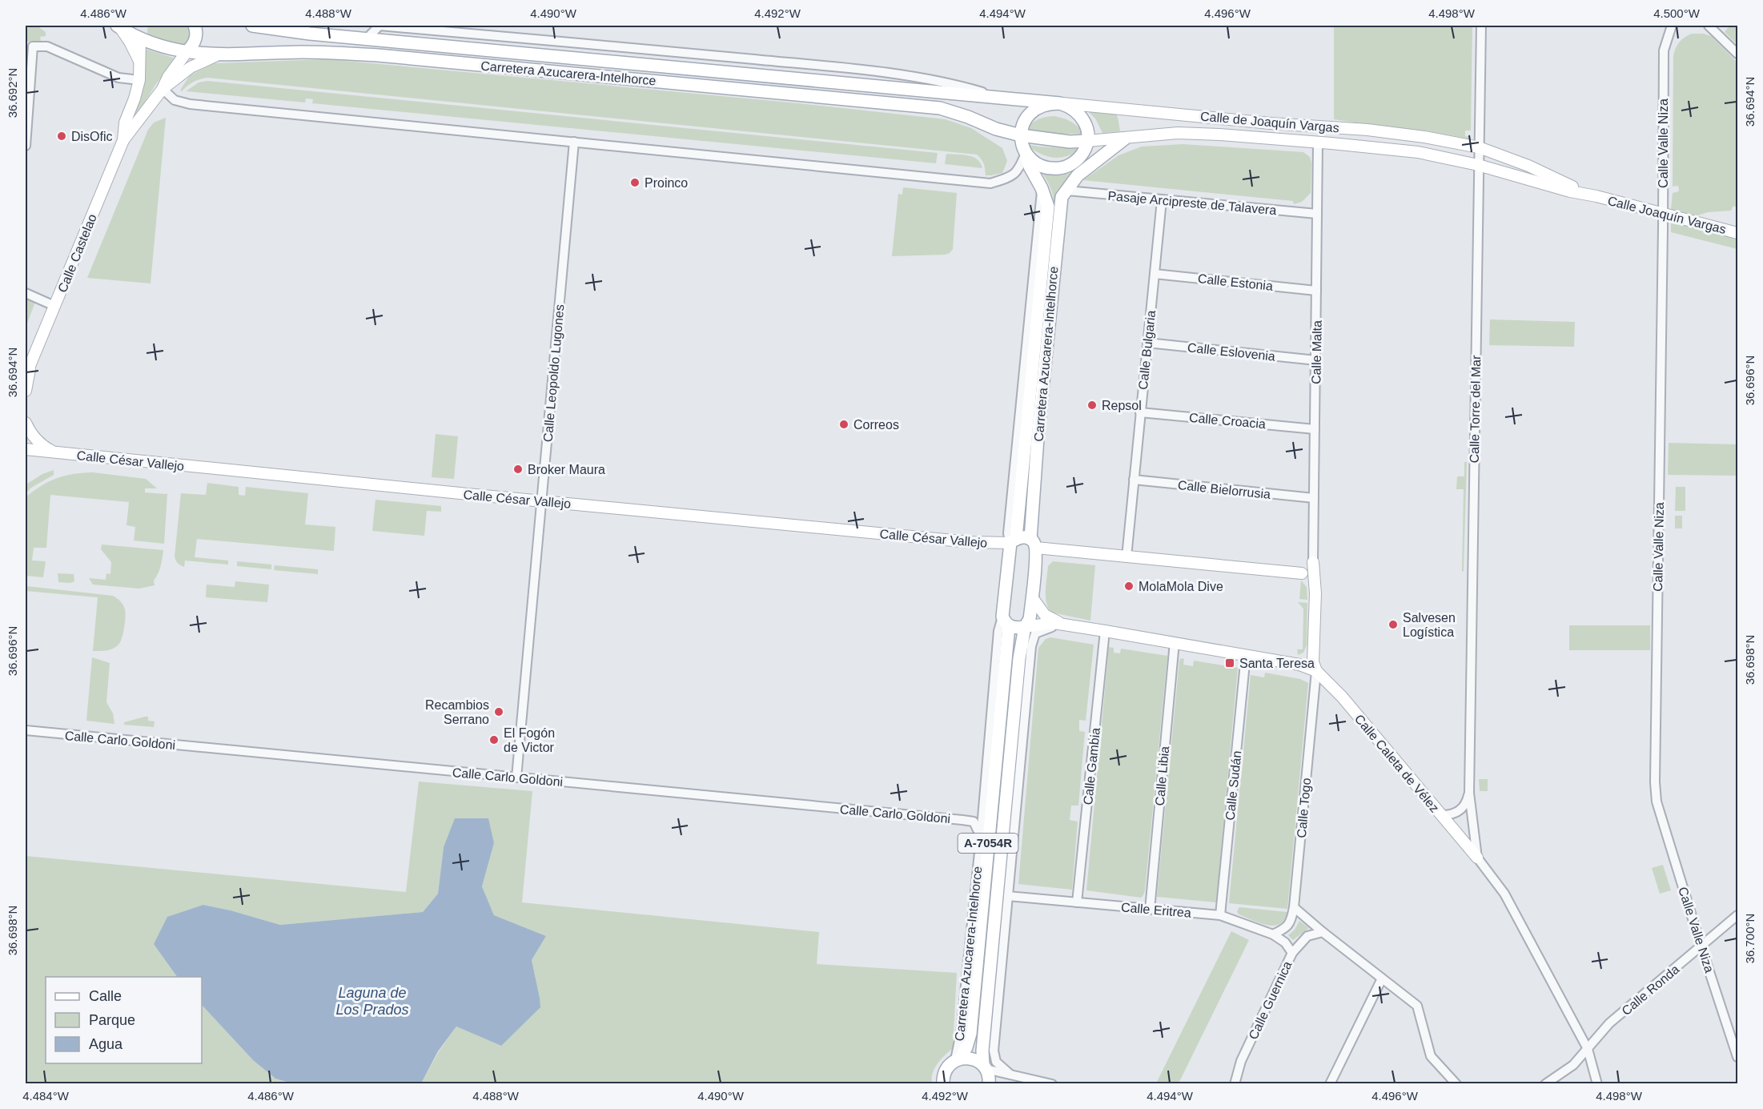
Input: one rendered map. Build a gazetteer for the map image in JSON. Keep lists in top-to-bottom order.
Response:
{
  "streets": {
    "main road": ["Carretera Azucarera-Intelhorce", "A-7054R"],
    "street": [
      "Calle de Joaquín Vargas",
      "Calle Valle Niza",
      "Pasaje Arcipreste de Talavera",
      "Calle Joaquín Vargas",
      "Calle Castelao",
      "Calle Estonia",
      "Calle Bulgaria",
      "Calle Eslovenia",
      "Calle Malta",
      "Calle Leopoldo Lugones",
      "Calle Torre del Mar",
      "Calle Croacia",
      "Calle César Vallejo",
      "Calle Bielorrusia",
      "Calle Carlo Goldoni",
      "Calle Caleta de Vélez",
      "Calle Gambia",
      "Calle Libia",
      "Calle Sudán",
      "Calle Togo",
      "Calle Eritrea",
      "Calle Ronda",
      "Calle Guernica"
    ]
  },
  "crossings": [
    ["Carretera Azucarera-Intelhorce", "Calle de Joaquín Vargas"],
    ["Carretera Azucarera-Intelhorce", "Pasaje Arcipreste de Talavera"],
    ["Carretera Azucarera-Intelhorce", "Calle Castelao"],
    ["Carretera Azucarera-Intelhorce", "Calle César Vallejo"],
    ["Carretera Azucarera-Intelhorce", "Calle Carlo Goldoni"],
    ["Carretera Azucarera-Intelhorce", "Calle Caleta de Vélez"],
    ["Carretera Azucarera-Intelhorce", "A-7054R"],
    ["Carretera Azucarera-Intelhorce", "Calle Eritrea"],
    ["Calle de Joaquín Vargas", "Calle Joaquín Vargas"],
    ["Calle de Joaquín Vargas", "Calle Malta"],
    ["Calle de Joaquín Vargas", "Calle Torre del Mar"],
    ["Calle Valle Niza", "Calle Joaquín Vargas"],
    ["Calle Valle Niza", "Calle Ronda"],
    ["Pasaje Arcipreste de Talavera", "Calle Bulgaria"],
    ["Pasaje Arcipreste de Talavera", "Calle Malta"],
    ["Calle Joaquín Vargas", "Calle Torre del Mar"],
    ["Calle Estonia", "Calle Bulgaria"],
    ["Calle Estonia", "Calle Malta"],
    ["Calle Bulgaria", "Calle Eslovenia"],
    ["Calle Bulgaria", "Calle Croacia"],
    ["Calle Bulgaria", "Calle Bielorrusia"],
    ["Calle Eslovenia", "Calle Malta"],
    ["Calle Malta", "Calle Croacia"],
    ["Calle Malta", "Calle Bielorrusia"],
    ["Calle Malta", "Calle Caleta de Vélez"],
    ["Calle Malta", "Calle Togo"],
    ["Calle Leopoldo Lugones", "Calle César Vallejo"],
    ["Calle Leopoldo Lugones", "Calle Carlo Goldoni"],
    ["Calle Torre del Mar", "Calle Caleta de Vélez"],
    ["Calle César Vallejo", "A-7054R"],
    ["Calle Caleta de Vélez", "Calle Gambia"],
    ["Calle Caleta de Vélez", "Calle Libia"],
    ["Calle Caleta de Vélez", "Calle Sudán"],
    ["Calle Caleta de Vélez", "Calle Togo"],
    ["Calle Caleta de Vélez", "A-7054R"],
    ["Calle Caleta de Vélez", "Calle Ronda"],
    ["Calle Gambia", "Calle Eritrea"],
    ["Calle Libia", "Calle Eritrea"],
    ["Calle Sudán", "Calle Eritrea"],
    ["Calle Togo", "Calle Eritrea"],
    ["Calle Eritrea", "Calle Guernica"]
  ],
  "water": ["Laguna de Los Prados"],
  "places": {
    "other": [
      "DisOfic",
      "Proinco",
      "Repsol",
      "Correos",
      "Broker Maura",
      "MolaMola Dive",
      "Salvesen Logística",
      "Recambios Serrano",
      "El Fogón de Victor"
    ],
    "transit": ["Santa Teresa"]
  },
  "legend": ["Calle", "Parque", "Agua"],
  "coordinates": [
    "4.486°W",
    "4.488°W",
    "4.490°W",
    "4.492°W",
    "4.494°W",
    "4.496°W",
    "4.498°W",
    "4.500°W",
    "36.692°N",
    "36.694°N",
    "36.696°N",
    "36.698°N",
    "36.700°N",
    "4.484°W"
  ]
}
